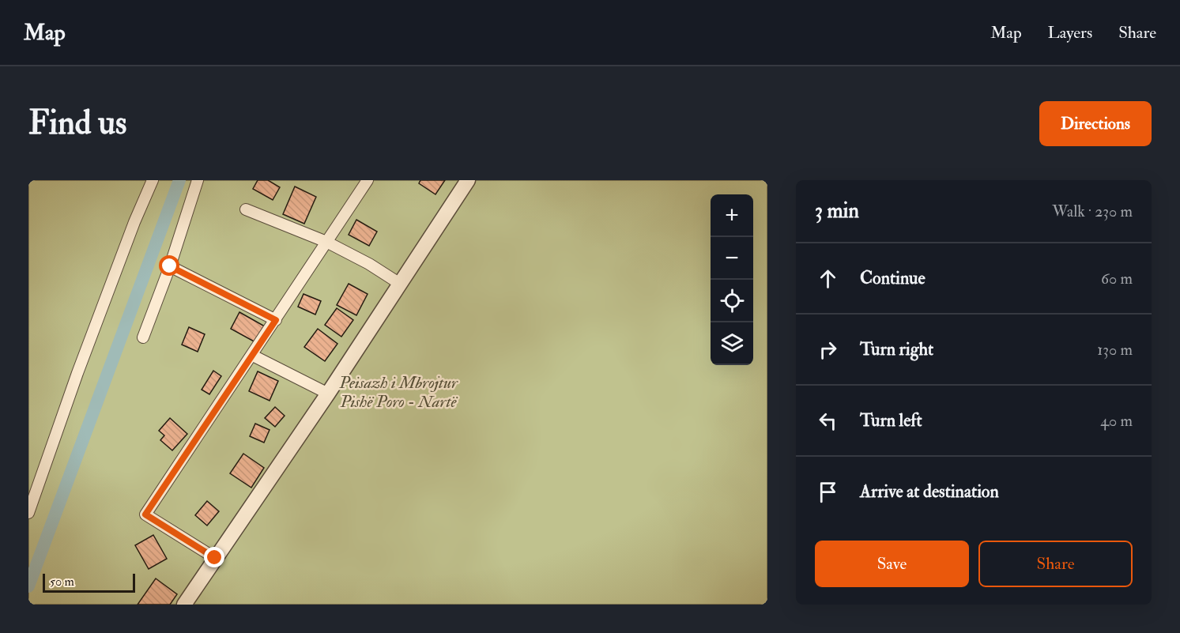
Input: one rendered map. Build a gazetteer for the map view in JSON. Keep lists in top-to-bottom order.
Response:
{
  "parks": ["Peisazh i Mbrojtur Pishë Poro - Nartë"],
  "scale_bar": "50 m",
  "page": {
    "header": "Map",
    "nav": ["Map", "Layers", "Share"],
    "buttons": [
      "Directions",
      ["Save", "Share"]
    ],
    "title": "Find us",
    "heading": ["3 min", "Walk · 230 m"],
    "map_buttons": ["+", "−"],
    "list": [
      ["Continue", "60 m"],
      ["Turn right", "130 m"],
      ["Turn left", "40 m"],
      "Arrive at destination"
    ],
    "scale": "50 m"
  }
}
